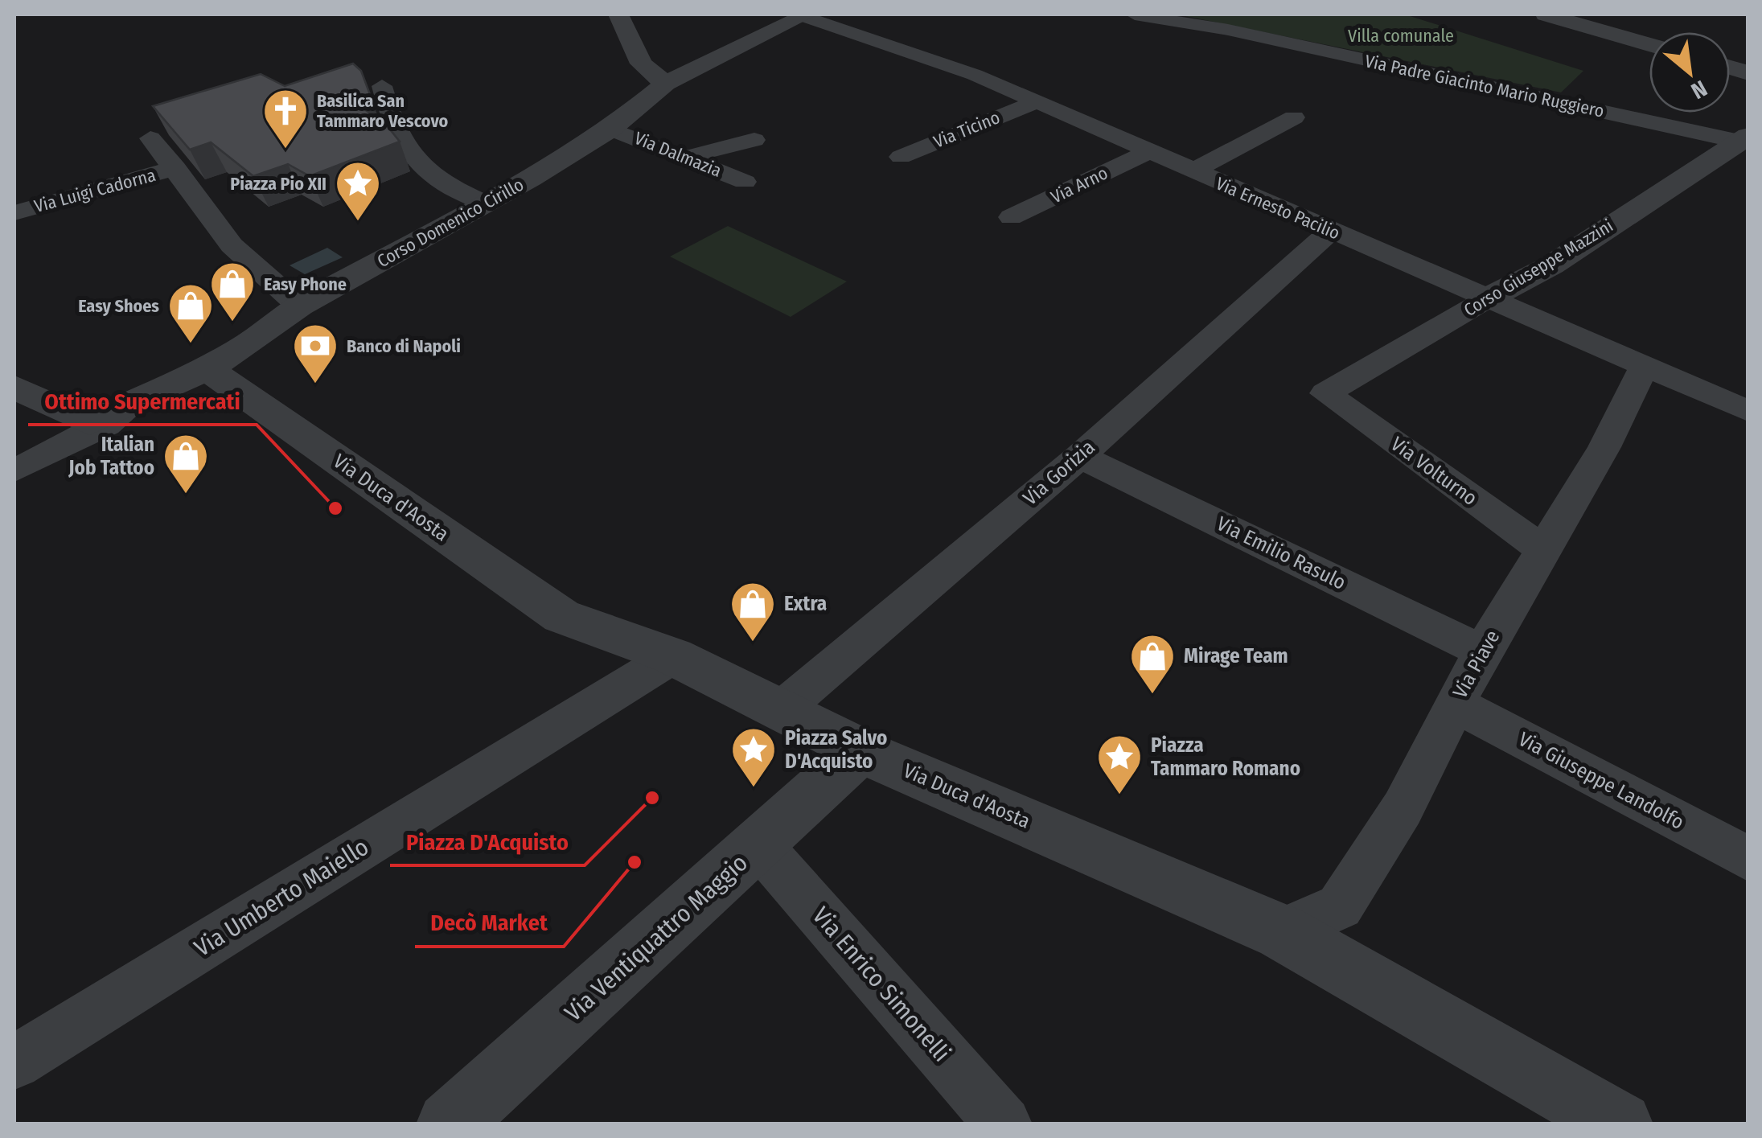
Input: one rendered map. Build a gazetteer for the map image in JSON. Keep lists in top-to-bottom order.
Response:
{
  "streets": {
    "street": [
      "Via Padre Giacinto Mario Ruggiero",
      "Via Ticino",
      "Via Dalmazia",
      "Via Arno",
      "Via Luigi Cadorna",
      "Via Ernesto Pacilio",
      "Corso Domenico Cirillo",
      "Corso Giuseppe Mazzini",
      "Via Volturno",
      "Via Gorizia",
      "Via Duca d'Aosta",
      "Via Emilio Rasulo",
      "Via Piave",
      "Via Giuseppe Landolfo",
      "Via Umberto Maiello",
      "Via Ventiquattro Maggio",
      "Via Enrico Simonelli"
    ]
  },
  "crossings": [
    ["Via Padre Giacinto Mario Ruggiero", "Corso Giuseppe Mazzini"],
    ["Via Ticino", "Via Ernesto Pacilio"],
    ["Via Dalmazia", "Corso Domenico Cirillo"],
    ["Via Arno", "Via Ernesto Pacilio"],
    ["Via Ernesto Pacilio", "Corso Domenico Cirillo"],
    ["Via Ernesto Pacilio", "Corso Giuseppe Mazzini"],
    ["Via Ernesto Pacilio", "Via Gorizia"],
    ["Via Ernesto Pacilio", "Via Piave"],
    ["Corso Domenico Cirillo", "Via Duca d'Aosta"],
    ["Corso Giuseppe Mazzini", "Via Volturno"],
    ["Via Volturno", "Via Piave"],
    ["Via Gorizia", "Via Duca d'Aosta"],
    ["Via Gorizia", "Via Emilio Rasulo"],
    ["Via Duca d'Aosta", "Via Piave"],
    ["Via Duca d'Aosta", "Via Umberto Maiello"],
    ["Via Duca d'Aosta", "Via Ventiquattro Maggio"],
    ["Via Emilio Rasulo", "Via Piave"],
    ["Via Piave", "Via Giuseppe Landolfo"],
    ["Via Ventiquattro Maggio", "Via Enrico Simonelli"]
  ],
  "parks": ["Villa comunale"],
  "places": {
    "church": ["Basilica San Tammaro Vescovo"],
    "place": ["Piazza Pio XII", "Piazza Salvo D'Acquisto", "Piazza Tammaro Romano"],
    "shop": [
      "Easy Phone",
      "Easy Shoes",
      "Italian Job Tattoo",
      "Extra",
      "Mirage Team"
    ],
    "bank": ["Banco di Napoli"],
    "other": ["Ottimo Supermercati", "Piazza D'Acquisto", "Decò Market"]
  },
  "north": "bottom right"
}
